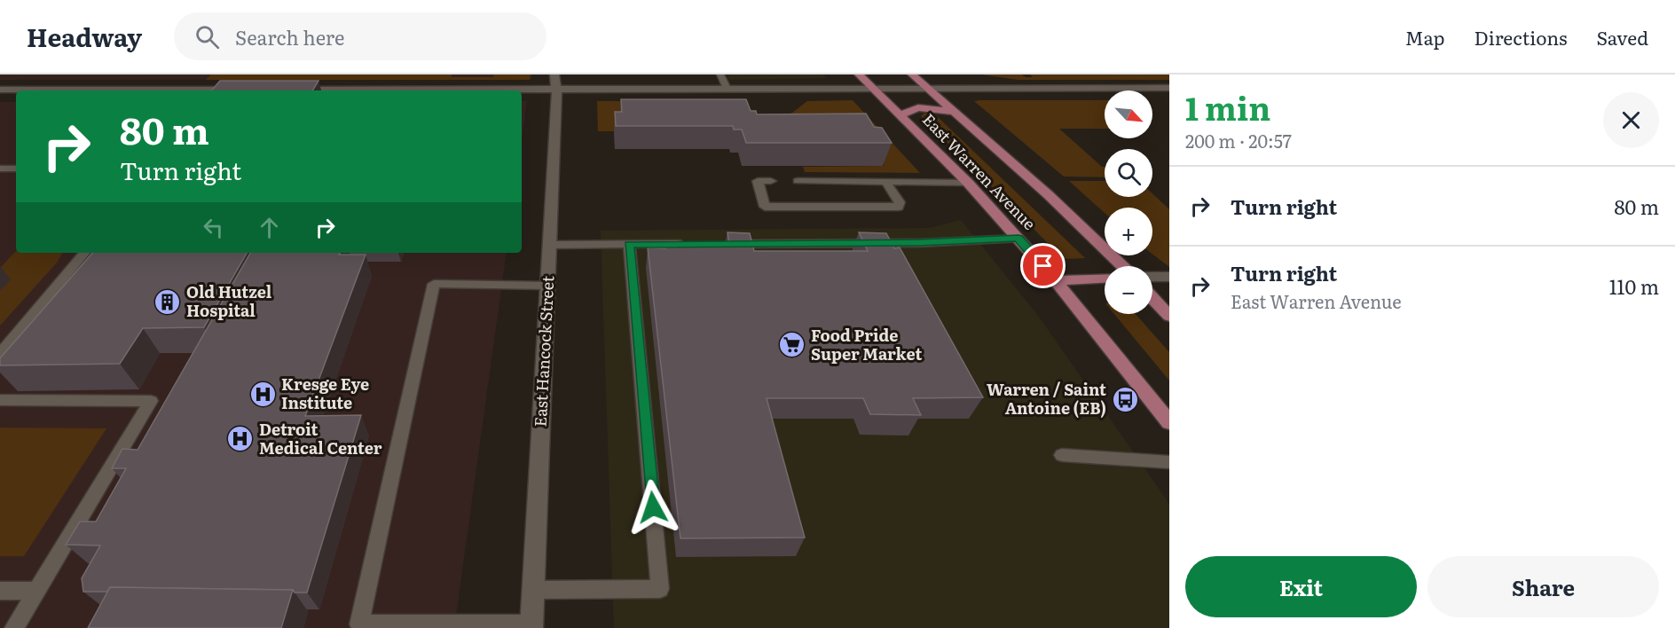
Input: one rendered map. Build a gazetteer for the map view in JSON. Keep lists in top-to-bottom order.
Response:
{
  "streets": {
    "main road": ["East Warren Avenue"],
    "street": ["East Hancock Street"]
  },
  "places": {
    "building": ["Old Hutzel Hospital"],
    "supermarket": ["Food Pride Super Market"],
    "hospital": ["Kresge Eye Institute", "Detroit Medical Center"],
    "bus stop": ["Warren / Saint Antoine (EB)"]
  },
  "north": "bottom right",
  "page": {
    "header": "Headway",
    "search": "Search here",
    "nav": ["Map", "Directions", "Saved"],
    "heading": ["1 min", "200 m · 20:57"],
    "map_buttons": ["+", "−"],
    "turn": ["80 m", "Turn right"],
    "list": [
      {
        "name": "Turn right",
        "value": "80 m"
      },
      {
        "name": "Turn right",
        "note": "East Warren Avenue",
        "value": "110 m"
      }
    ],
    "buttons": ["Exit", "Share"]
  }
}
